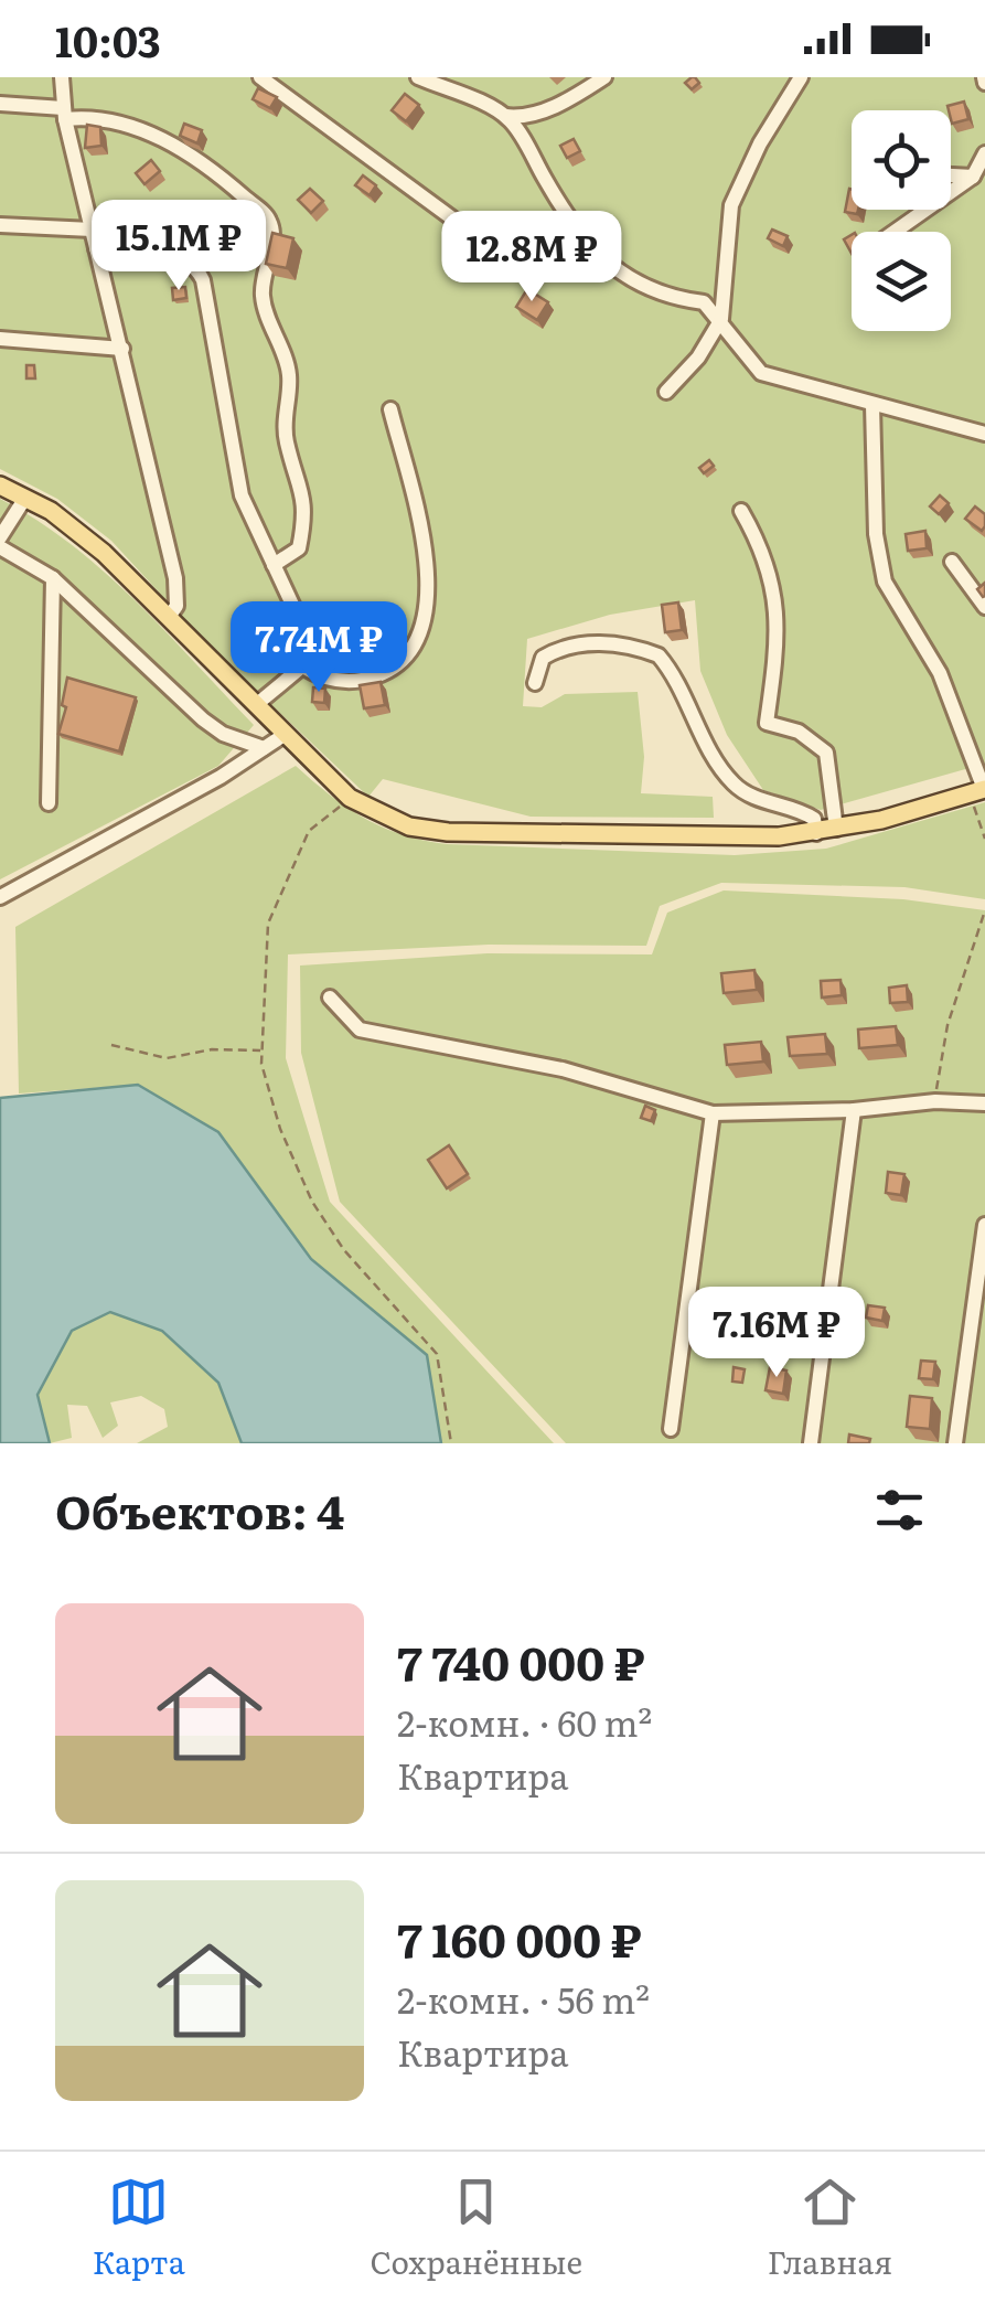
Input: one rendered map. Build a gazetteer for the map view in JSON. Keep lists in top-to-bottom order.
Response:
{
  "page": {
    "status": "10:03",
    "price": [
      "15.1M ₽",
      "12.8M ₽",
      "7.74M ₽",
      "7.16M ₽"
    ],
    "heading": "Объектов: 4",
    "list": [
      {
        "name": "7 740 000 ₽",
        "note": "2-комн. · 60 m² · Квартира"
      },
      {
        "name": "7 160 000 ₽",
        "note": "2-комн. · 56 m² · Квартира"
      }
    ],
    "tabs": ["Карта", "Сохранённые", "Главная"]
  }
}
